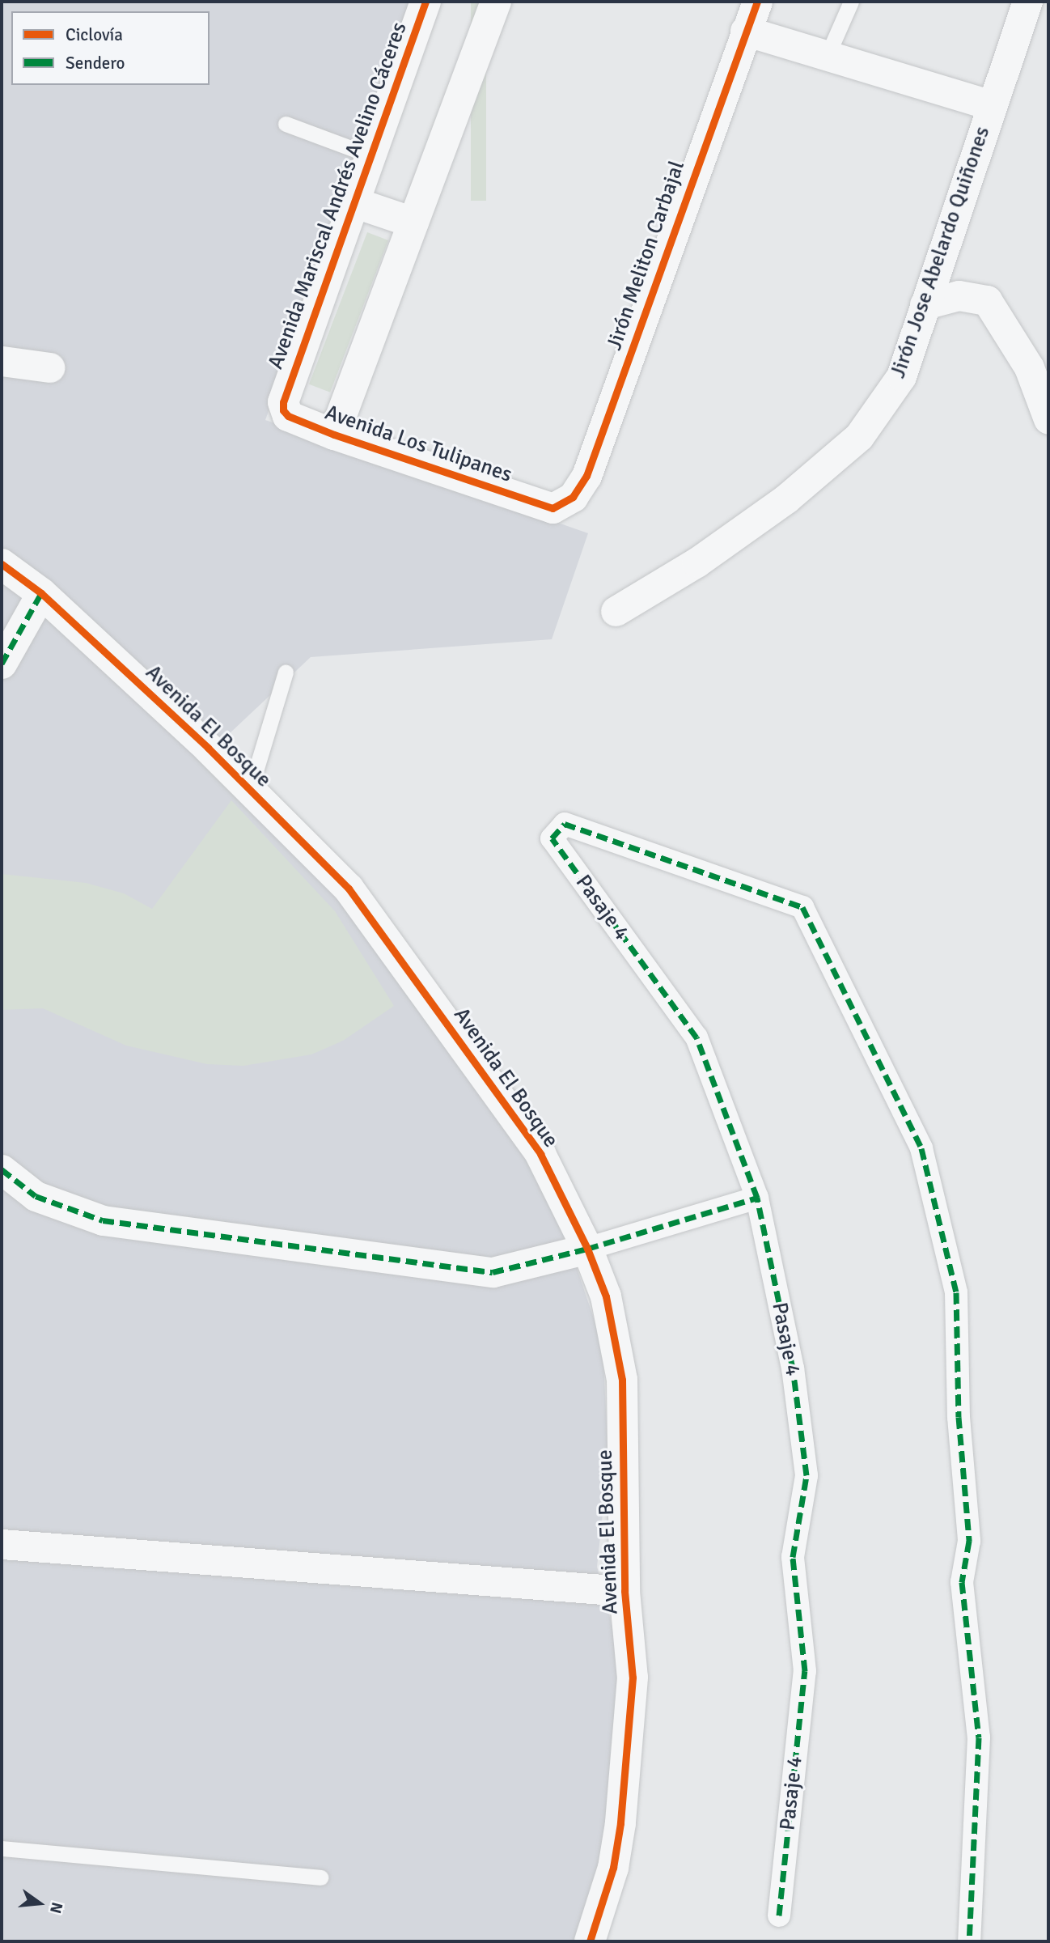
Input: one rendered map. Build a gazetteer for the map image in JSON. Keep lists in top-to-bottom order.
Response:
{
  "streets": {
    "street": [
      "Avenida Mariscal Andrés Avelino Cáceres",
      "Jirón Jose Abelardo Quiñones",
      "Jirón Meliton Carbajal",
      "Avenida Los Tulipanes",
      "Avenida El Bosque",
      "Pasaje 4"
    ]
  },
  "crossings": [
    ["Avenida Mariscal Andrés Avelino Cáceres", "Avenida Los Tulipanes"],
    ["Jirón Meliton Carbajal", "Avenida Los Tulipanes"]
  ],
  "legend": ["Ciclovía", "Sendero"],
  "north": "right"
}
